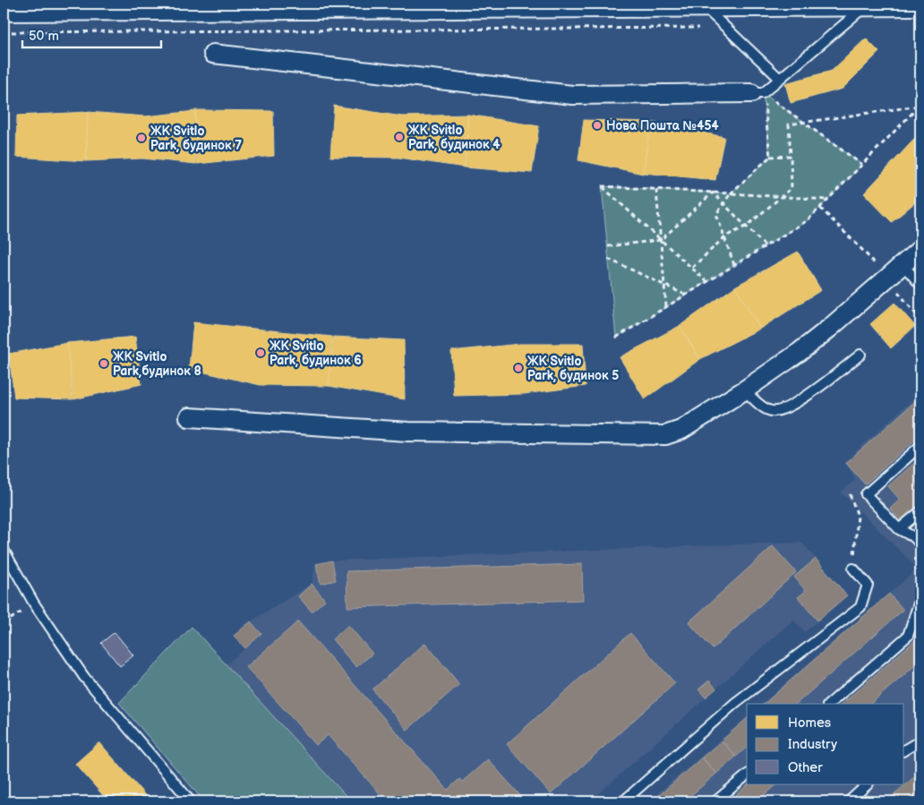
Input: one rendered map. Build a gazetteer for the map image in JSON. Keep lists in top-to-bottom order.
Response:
{
  "places": [
    "Нова Пошта №454",
    "ЖК Svitlo Park, будинок 4",
    "ЖК Svitlo Park, будинок 7",
    "ЖК Svitlo Park, будинок 6",
    "ЖК Svitlo Park,будинок 8",
    "ЖК Svitlo Park, будинок 5"
  ],
  "legend": ["Homes", "Industry", "Other"],
  "scale_bar": "50 m"
}
